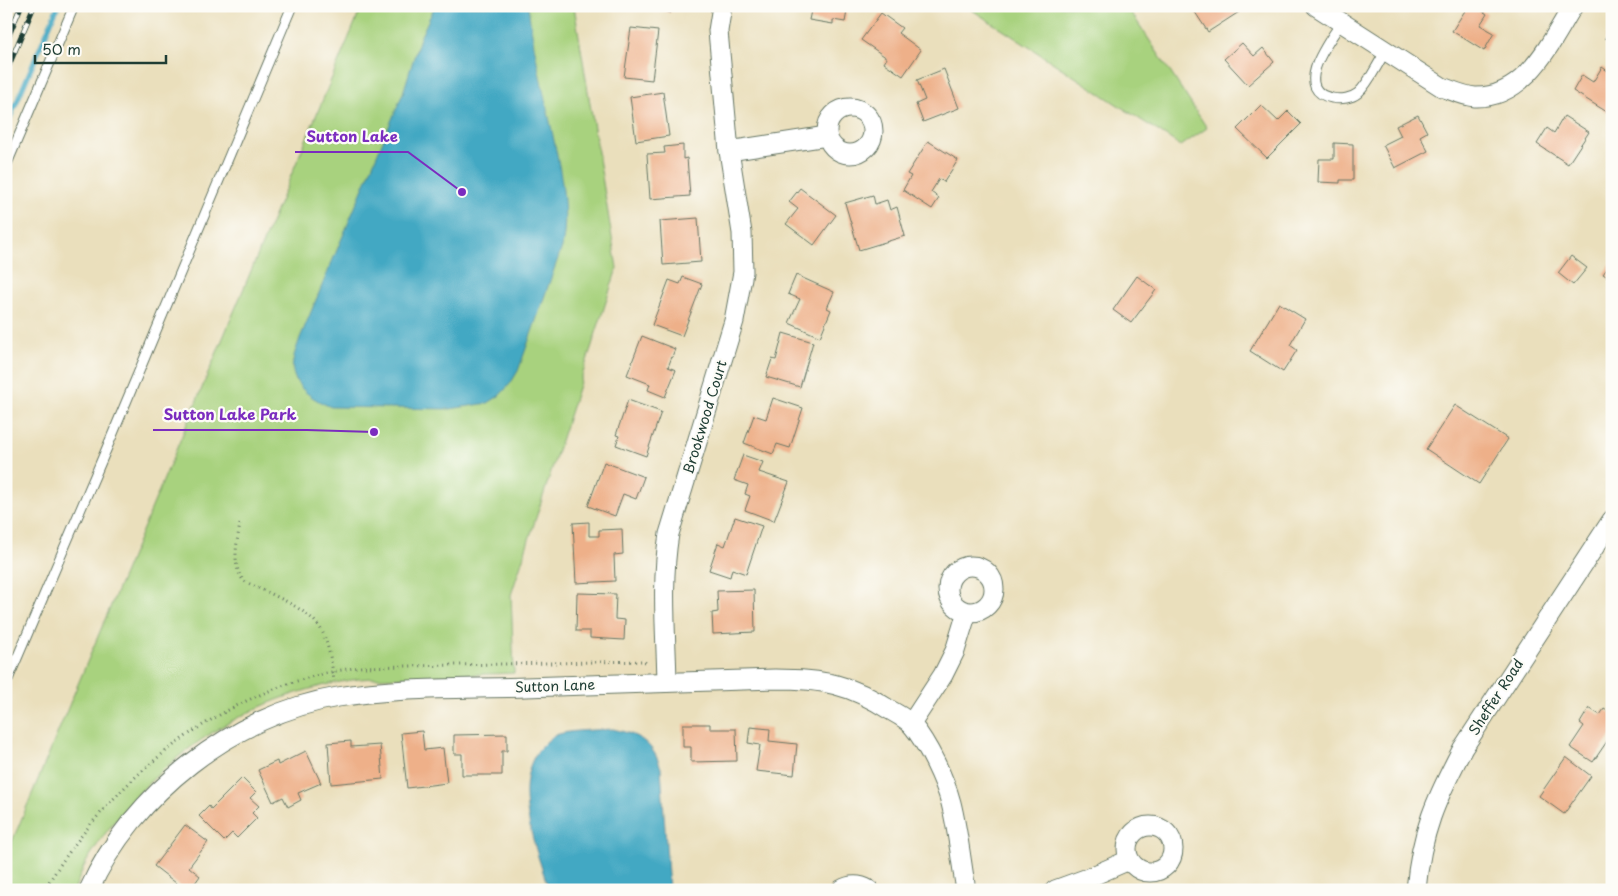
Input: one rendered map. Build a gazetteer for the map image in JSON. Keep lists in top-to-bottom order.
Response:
{
  "streets": {
    "street": ["Brookwood Court", "Sutton Lane", "Sheffer Road"]
  },
  "crossings": [
    ["Brookwood Court", "Sutton Lane"]
  ],
  "places": ["Sutton Lake", "Sutton Lake Park"],
  "scale_bar": "50 m"
}
